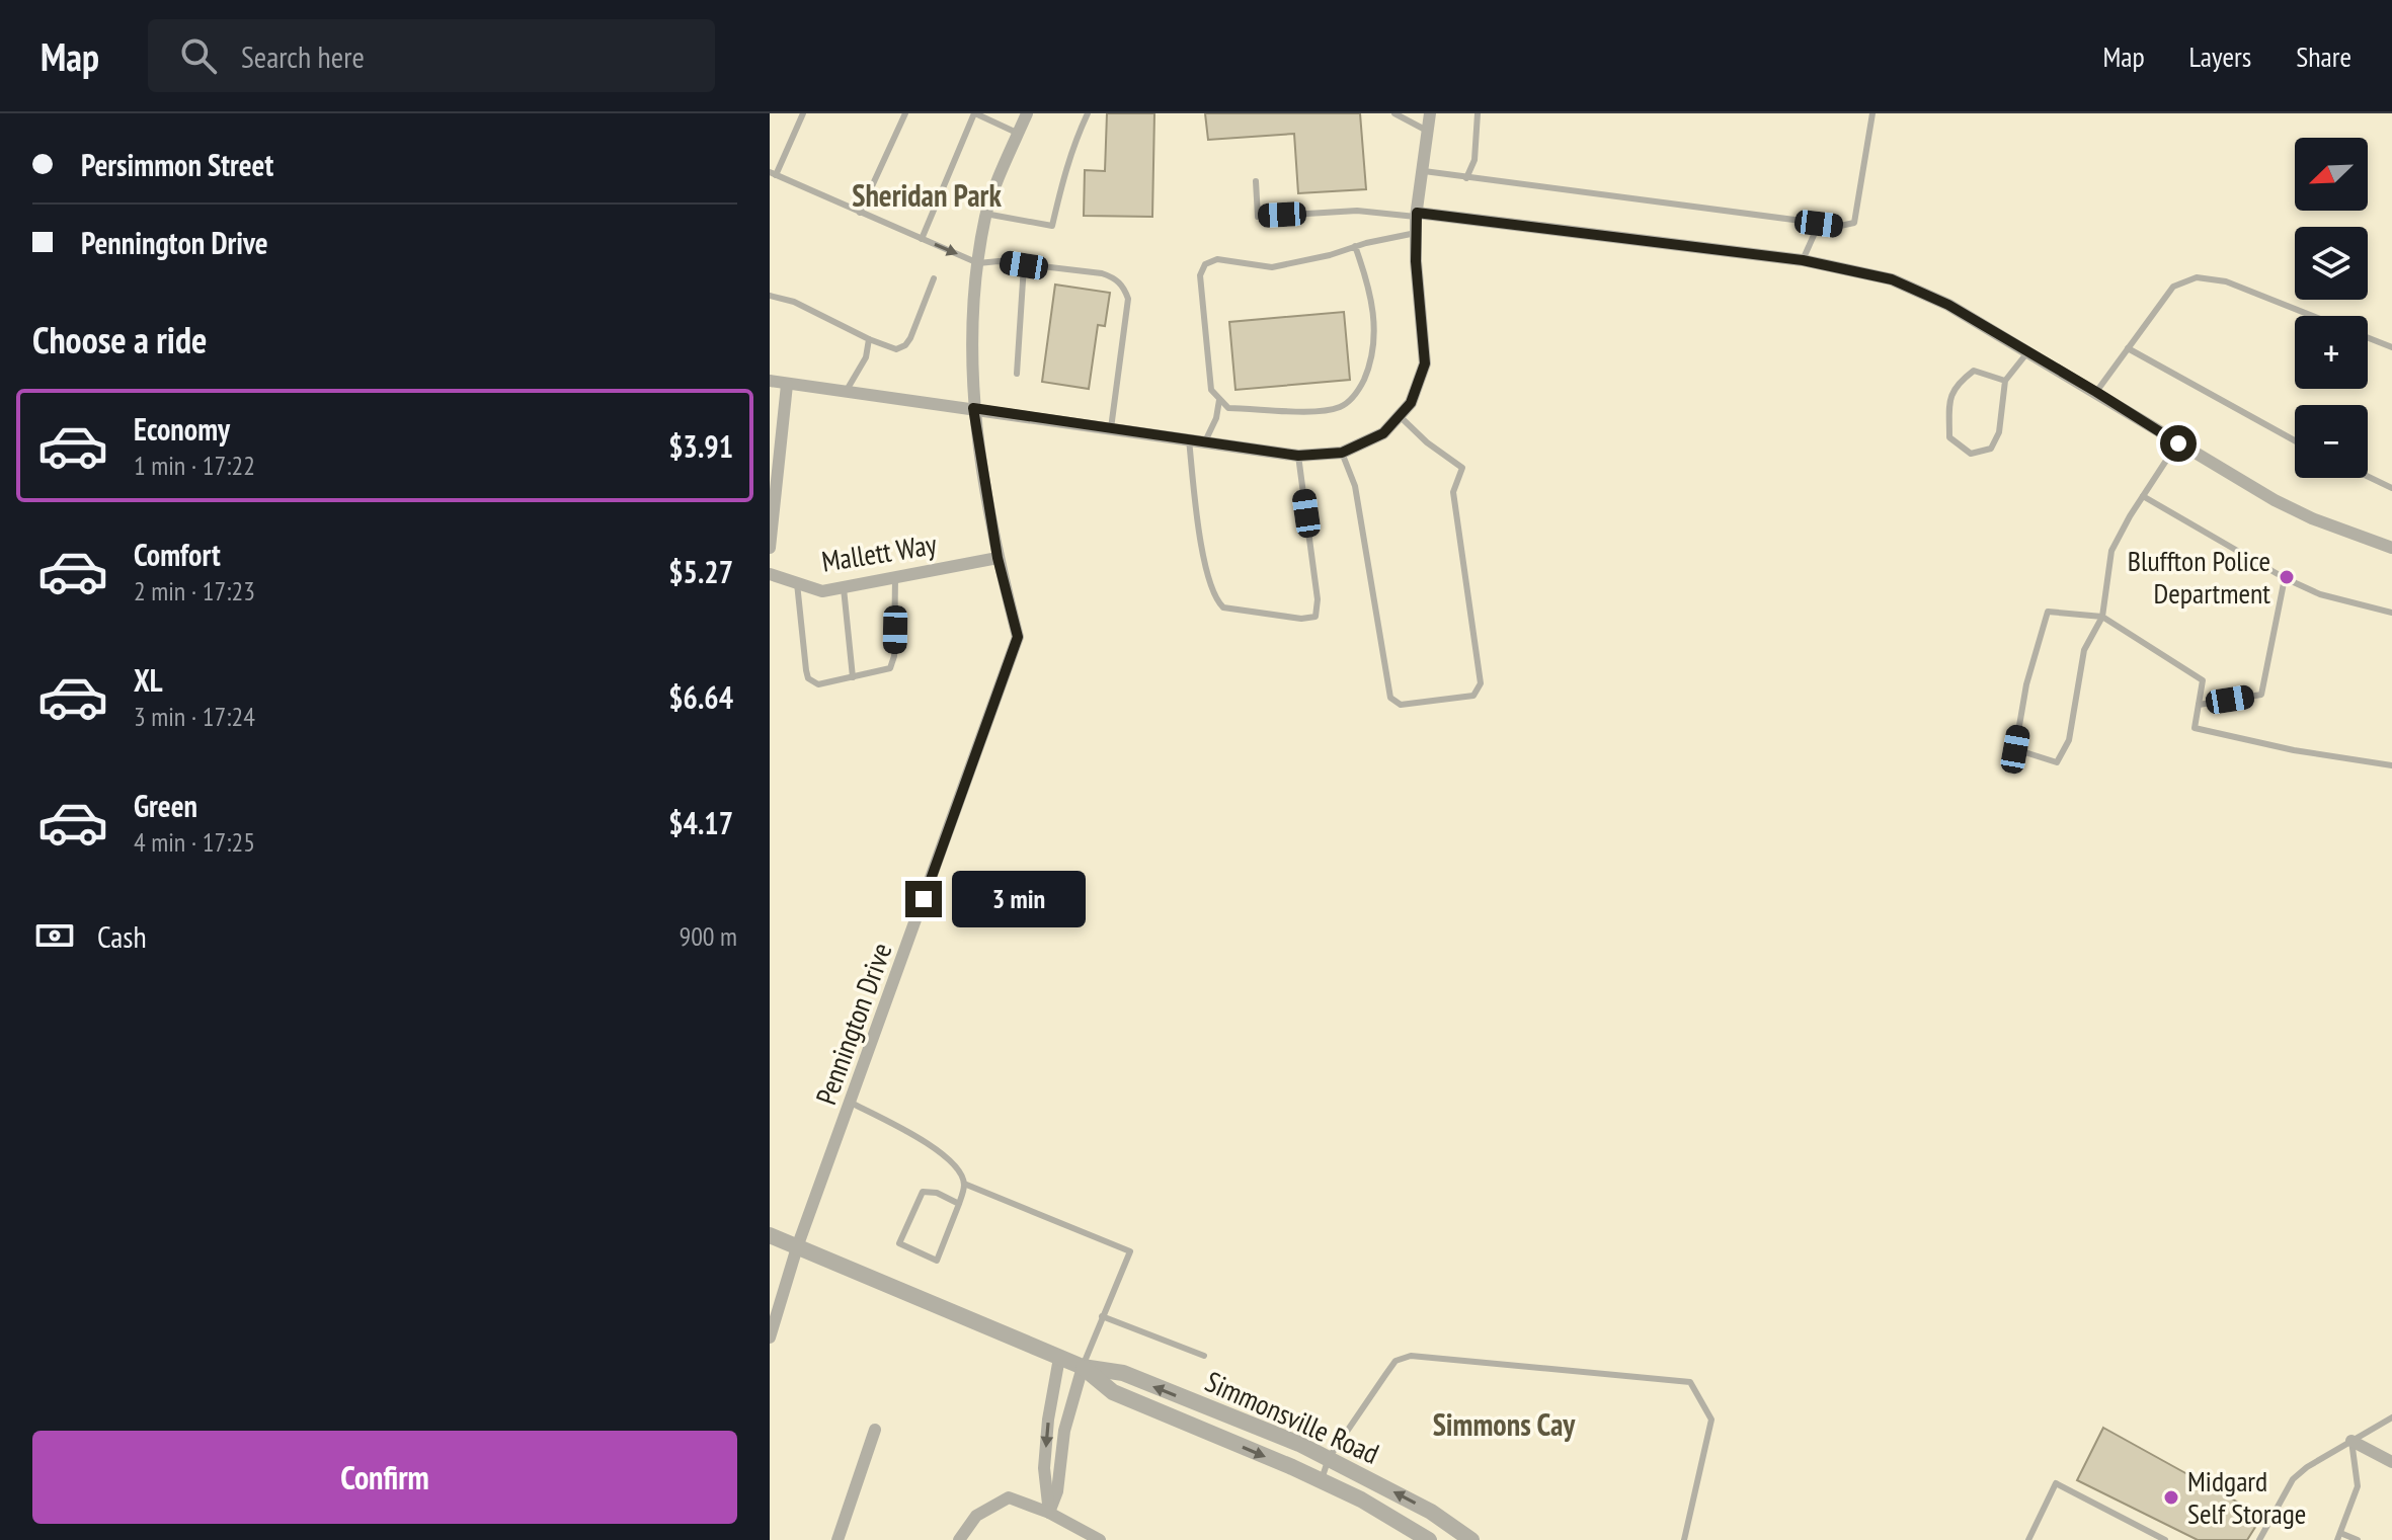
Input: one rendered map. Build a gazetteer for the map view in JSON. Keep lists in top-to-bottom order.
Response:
{
  "streets": {
    "street": ["Mallett Way", "Pennington Drive", "Simmonsville Road"]
  },
  "crossings": [
    ["Mallett Way", "Pennington Drive"],
    ["Pennington Drive", "Simmonsville Road"]
  ],
  "districts": ["Sheridan Park", "Simmons Cay"],
  "places": ["Bluffton Police Department", "Midgard Self Storage"],
  "north": "bottom left",
  "page": {
    "header": "Map",
    "search": "Search here",
    "nav": ["Map", "Layers", "Share"],
    "banner": ["Persimmon Street", "Pennington Drive"],
    "map_buttons": ["+", "−"],
    "heading": "Choose a ride",
    "list": [
      {
        "name": "Economy",
        "note": "1 min · 17:22",
        "value": "$3.91"
      },
      {
        "name": "Comfort",
        "note": "2 min · 17:23",
        "value": "$5.27"
      },
      {
        "name": "XL",
        "note": "3 min · 17:24",
        "value": "$6.64"
      },
      {
        "name": "Green",
        "note": "4 min · 17:25",
        "value": "$4.17"
      }
    ],
    "bubble": "3 min",
    "pay": ["Cash", "900 m"],
    "buttons": "Confirm"
  }
}
